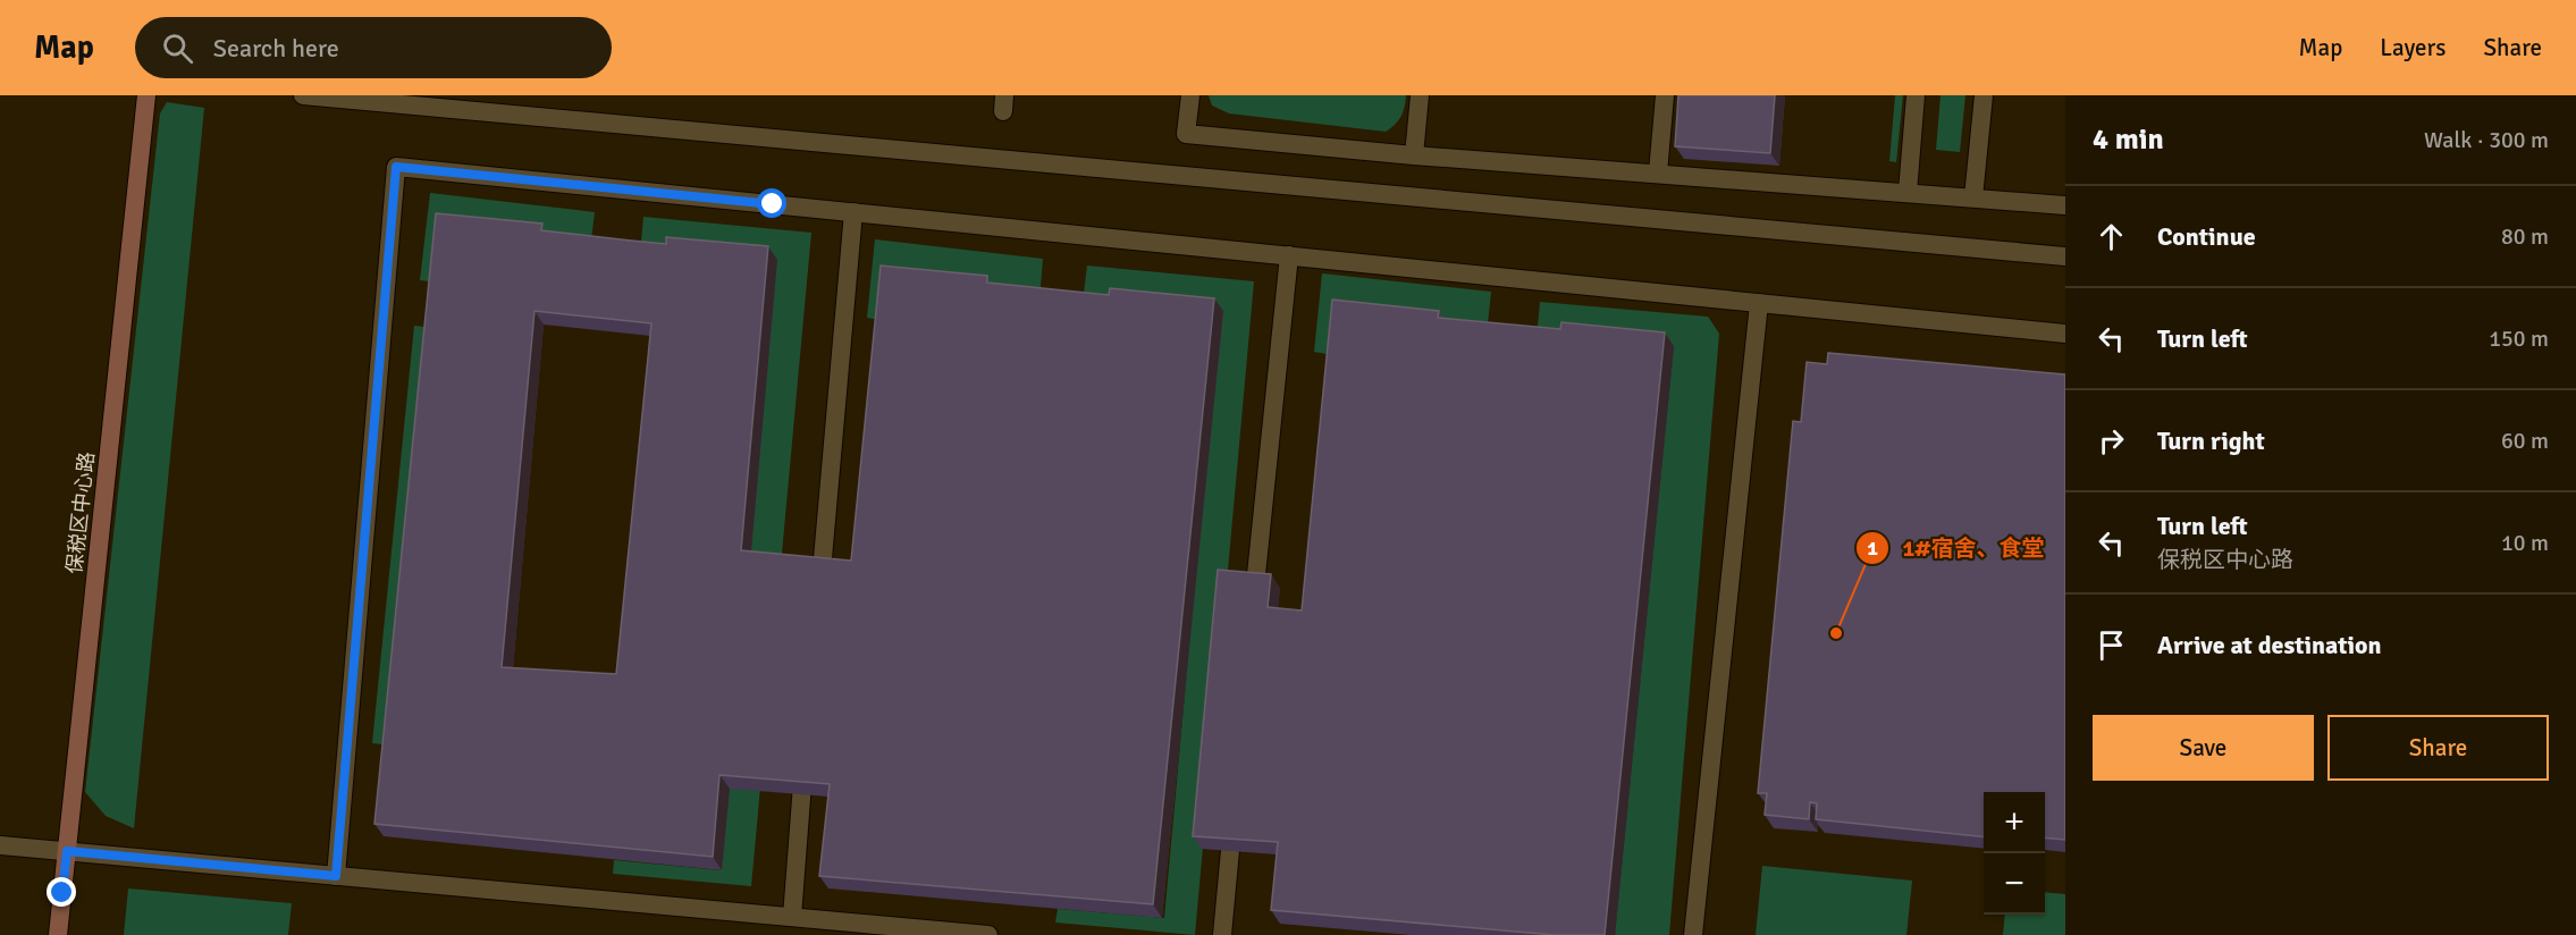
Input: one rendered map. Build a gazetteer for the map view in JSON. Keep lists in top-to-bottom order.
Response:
{
  "streets": {
    "main road": ["保税区中心路"]
  },
  "places": ["1#宿舍、食堂"],
  "page": {
    "header": "Map",
    "search": "Search here",
    "nav": ["Map", "Layers", "Share"],
    "heading": ["4 min", "Walk · 300 m"],
    "list": [
      ["Continue", "80 m"],
      ["Turn left", "150 m"],
      ["Turn right", "60 m"],
      ["Turn left", "保税区中心路", "10 m"],
      "Arrive at destination"
    ],
    "buttons": ["Save", "Share"],
    "map_buttons": ["+", "−"]
  }
}
